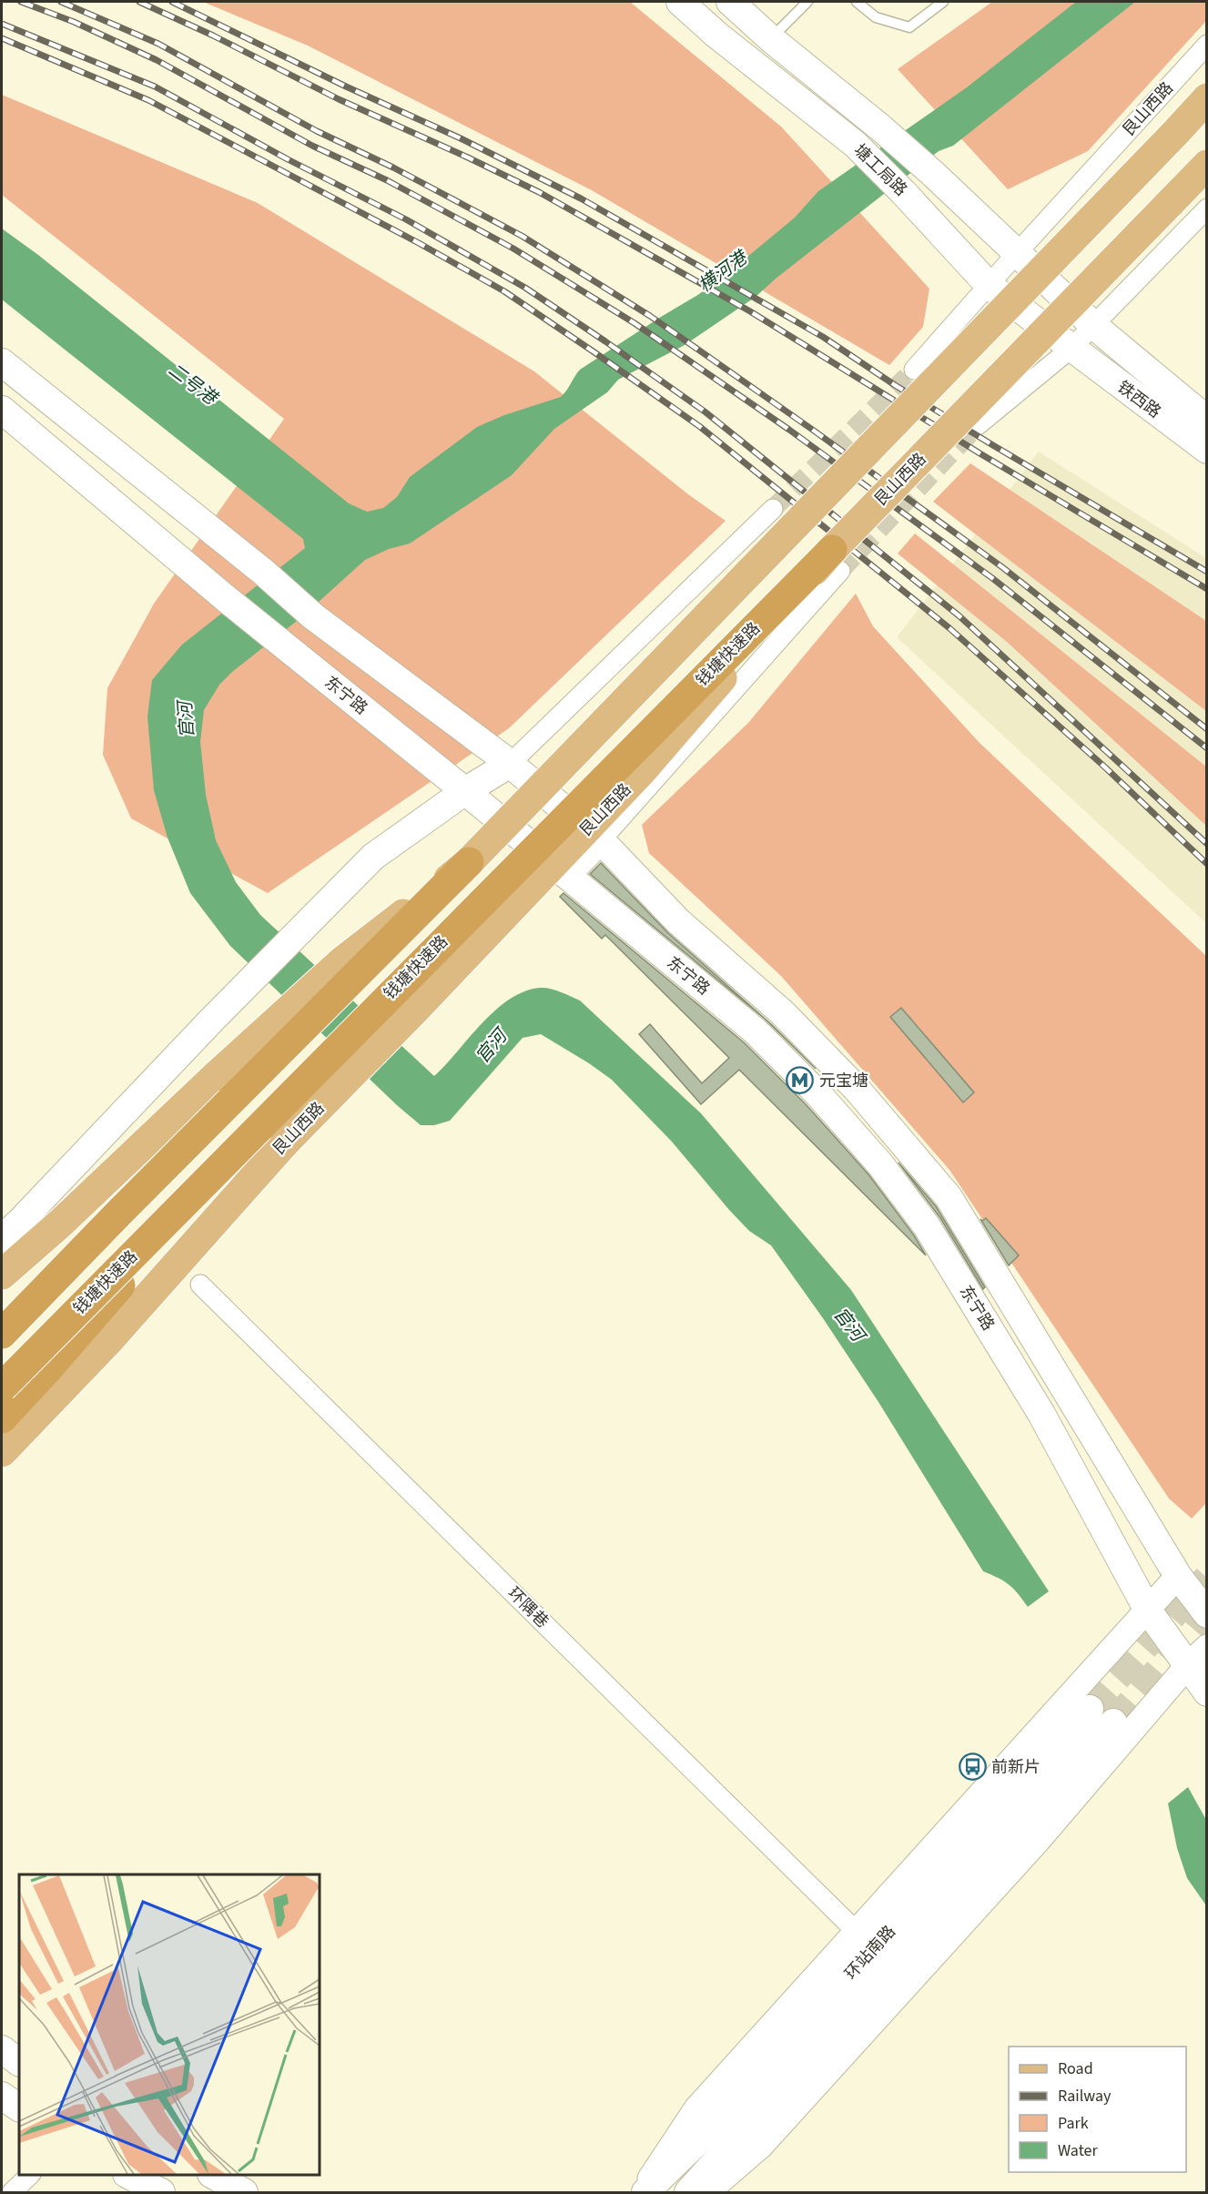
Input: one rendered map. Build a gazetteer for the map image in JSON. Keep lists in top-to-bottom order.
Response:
{
  "streets": {
    "highway": ["钱塘快速路"],
    "main road": [
      "艮山西路",
      "塘工局路",
      "铁西路",
      "东宁路",
      "环站南路"
    ],
    "street": ["环隅巷"]
  },
  "crossings": [
    ["艮山西路", "塘工局路"],
    ["艮山西路", "钱塘快速路"],
    ["艮山西路", "东宁路"],
    ["塘工局路", "铁西路"]
  ],
  "water": ["横河港", "二号港", "官河"],
  "places": {
    "metro station": ["元宝塘"],
    "bus stop": ["前新片"]
  },
  "legend": [
    "Road",
    "Railway",
    "Park",
    "Water"
  ]
}
